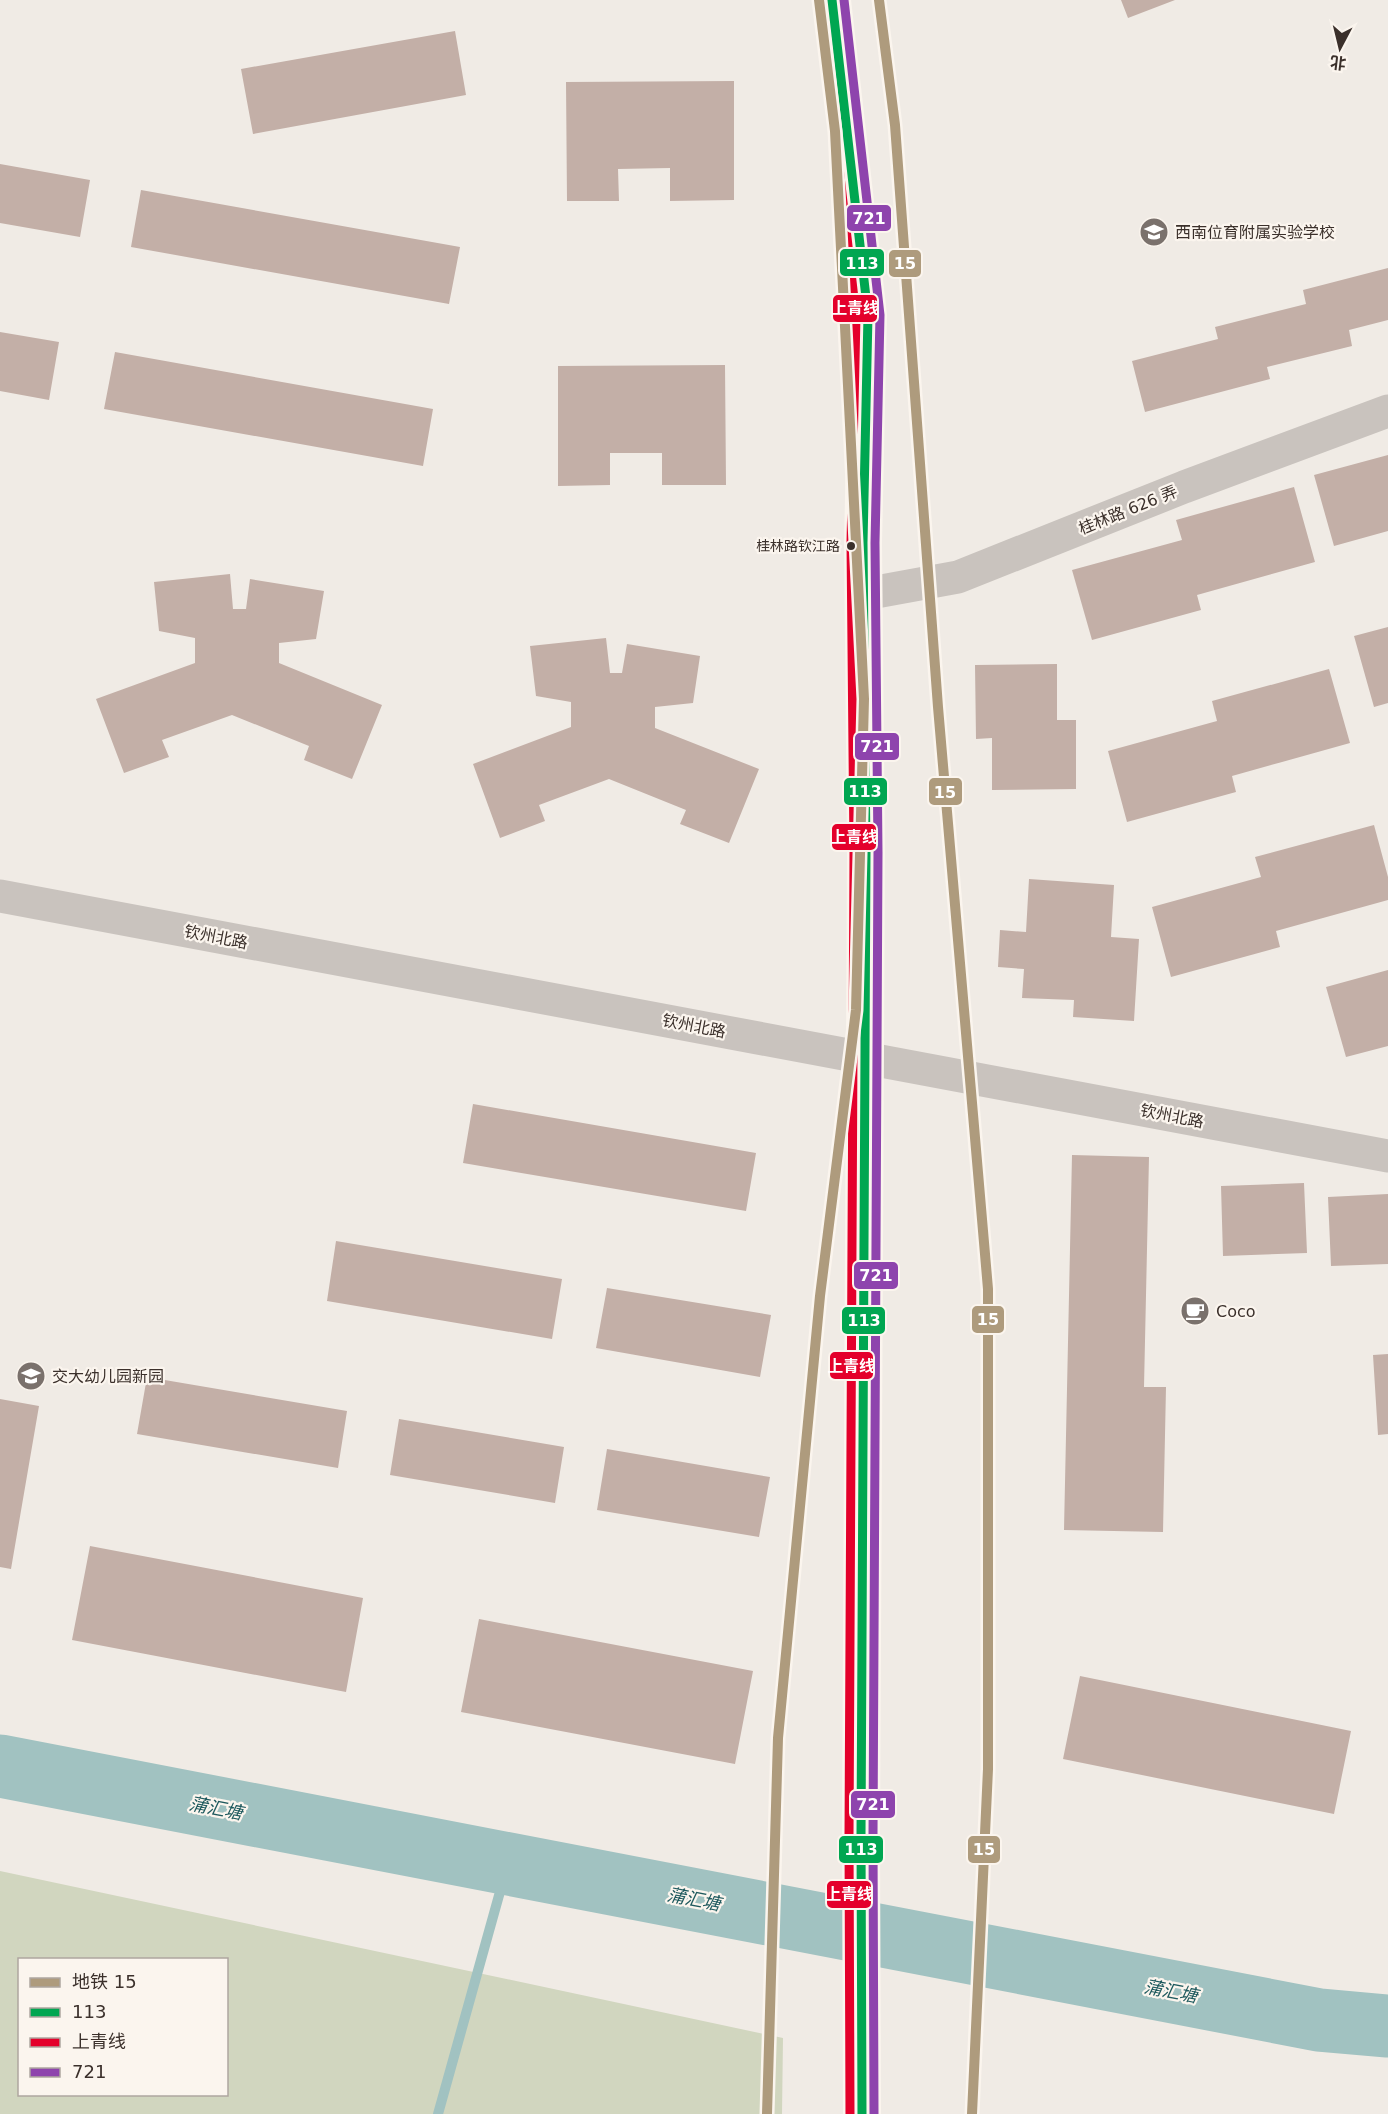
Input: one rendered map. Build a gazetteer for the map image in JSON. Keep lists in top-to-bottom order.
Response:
{
  "streets": {
    "street": ["桂林路 626 弄", "钦州北路"]
  },
  "water": ["蒲汇塘"],
  "places": {
    "school or university": ["西南位育附属实验学校", "交大幼儿园新园"],
    "other": ["桂林路钦江路"],
    "cafe": ["Coco"]
  },
  "lines": [
    "metro line 15",
    "transit line 113",
    "transit line 721",
    "transit line 上青线"
  ],
  "legend": [
    "地铁 15",
    "113",
    "上青线",
    "721"
  ],
  "north": "bottom"
}
